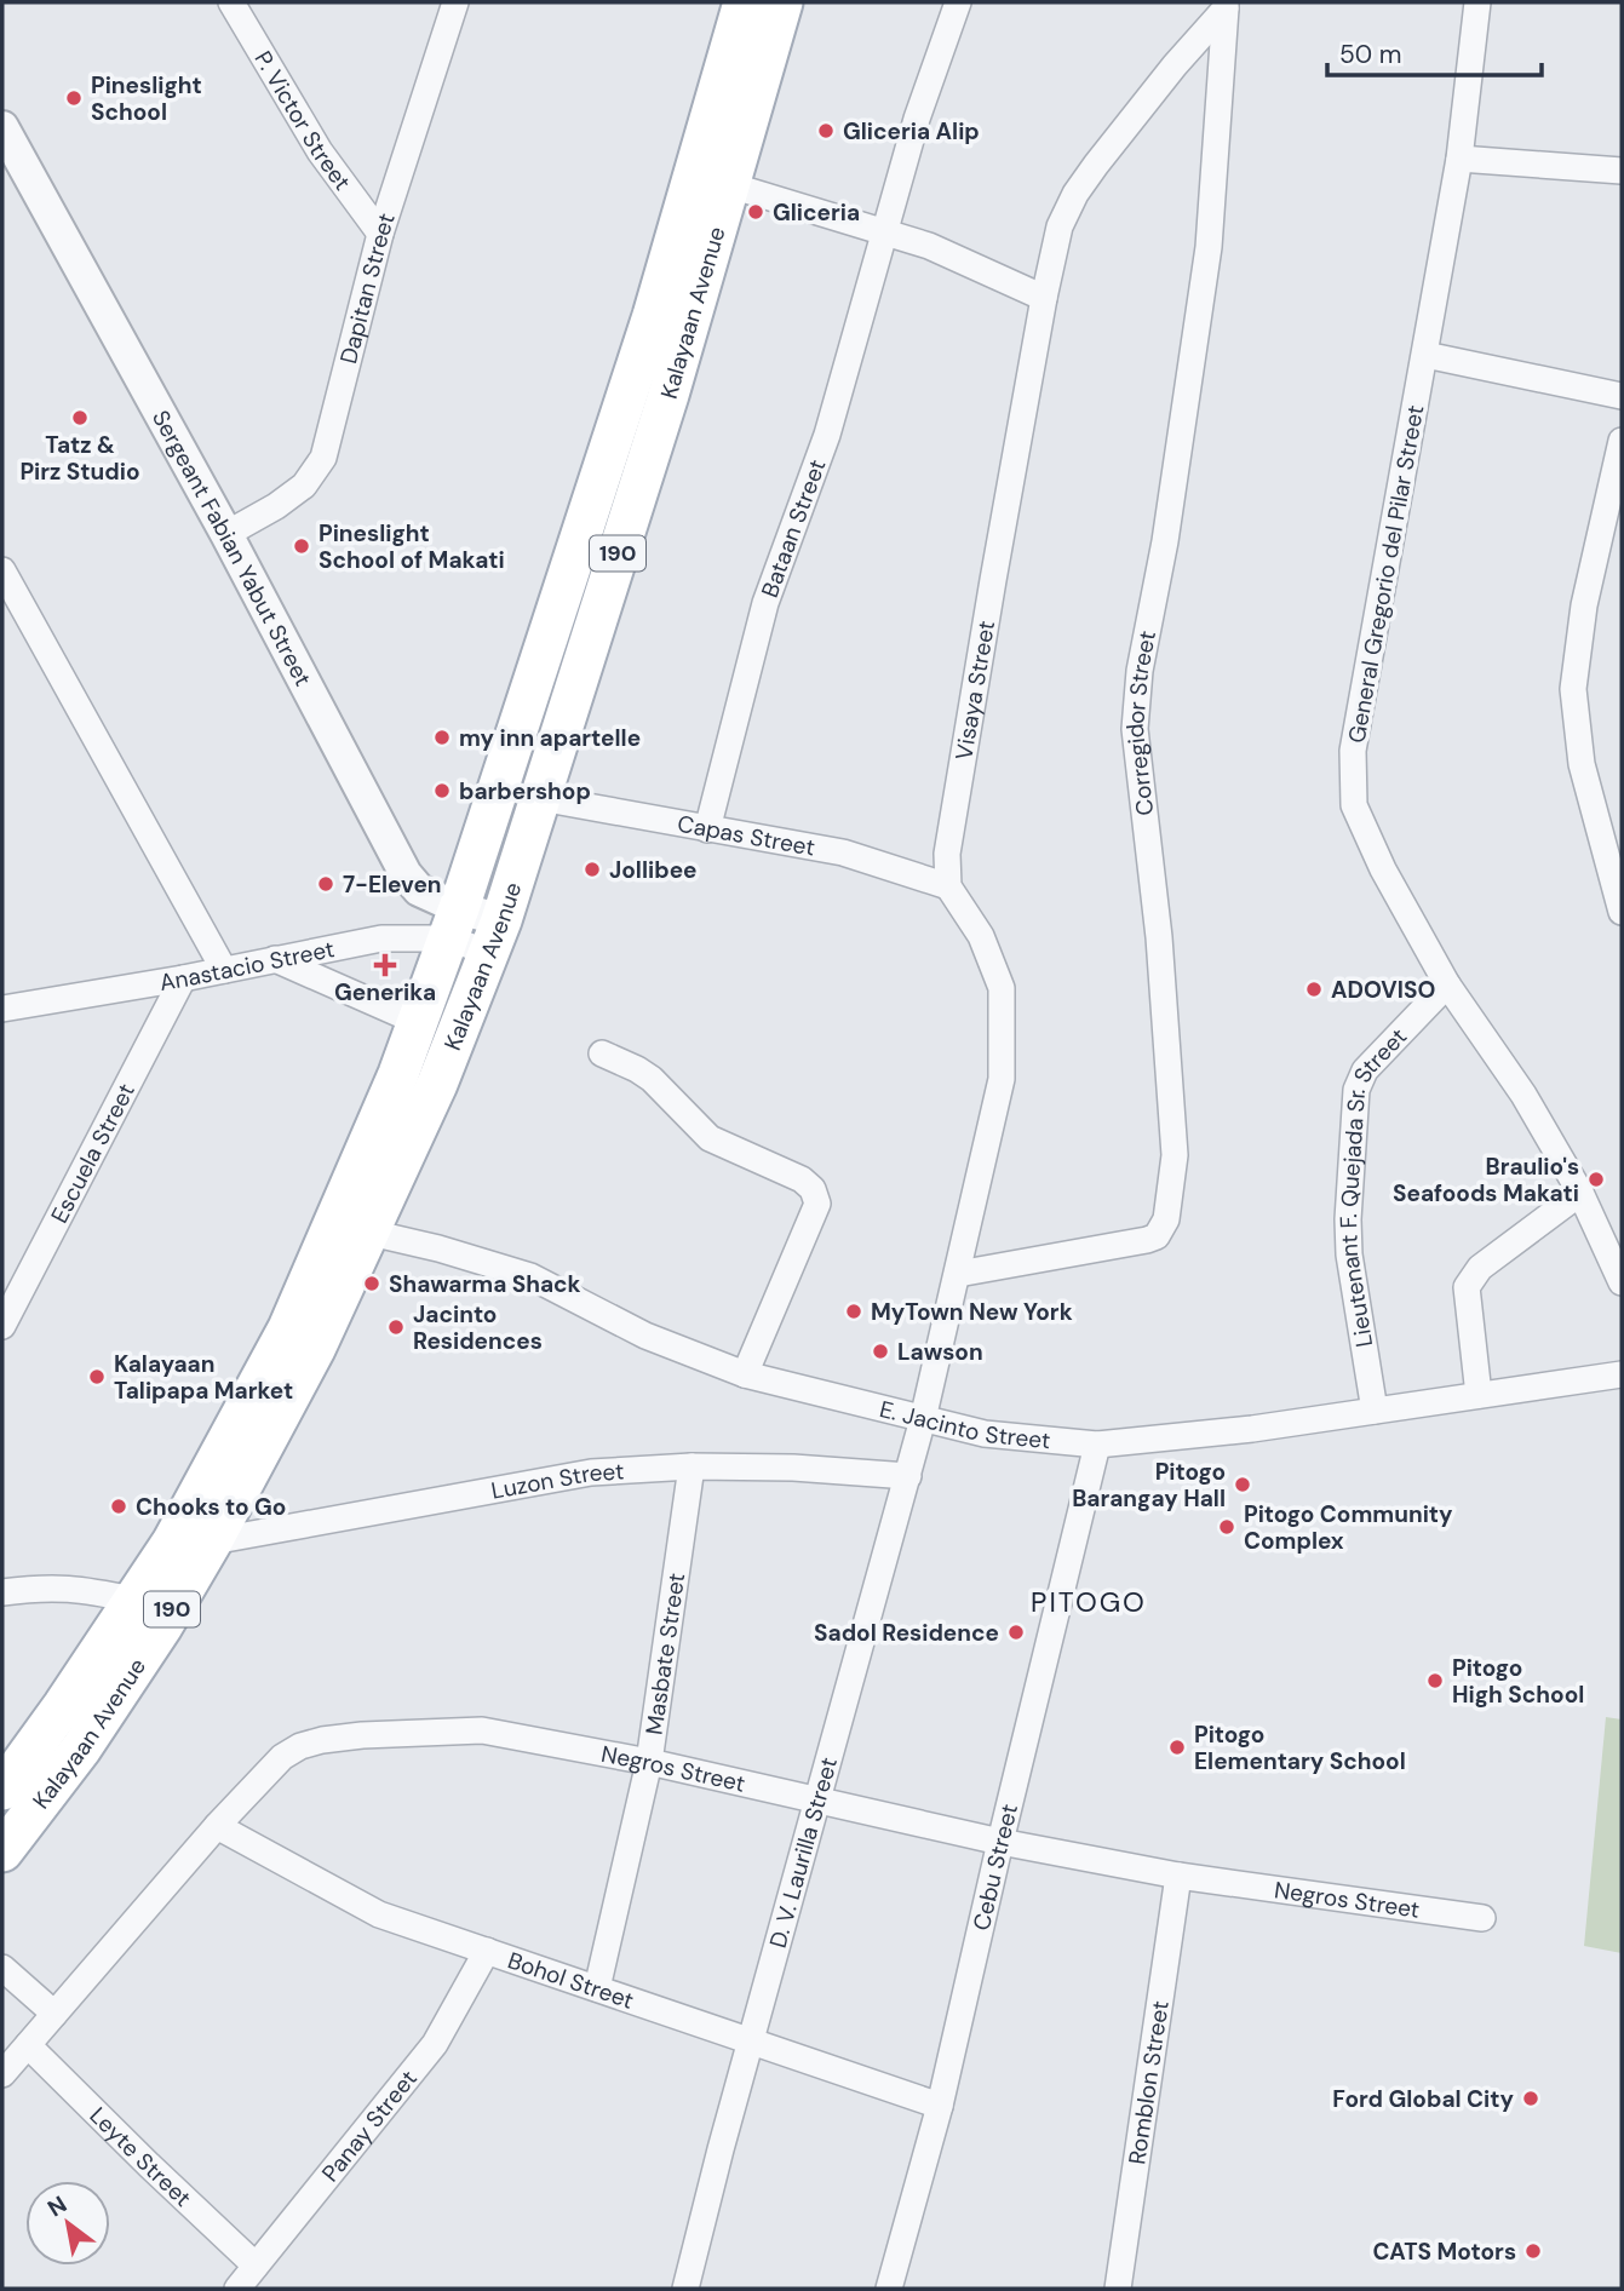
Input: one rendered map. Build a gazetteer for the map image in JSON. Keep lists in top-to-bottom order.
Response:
{
  "streets": {
    "main road": ["Kalayaan Avenue", "190"],
    "street": [
      "P. Victor Street",
      "Dapitan Street",
      "Bataan Street",
      "Sergeant Fabian Yabut Street",
      "General Gregorio del Pilar Street",
      "Visaya Street",
      "Corregidor Street",
      "Capas Street",
      "Anastacio Street",
      "Escuela Street",
      "Lieutenant F. Quejada Sr. Street",
      "E. Jacinto Street",
      "Luzon Street",
      "Masbate Street",
      "Negros Street",
      "D. V. Laurilla Street",
      "Cebu Street",
      "Bohol Street",
      "Romblon Street",
      "Panay Street",
      "Leyte Street"
    ]
  },
  "crossings": [
    ["P. Victor Street", "Dapitan Street"],
    ["Dapitan Street", "Sergeant Fabian Yabut Street"],
    ["Kalayaan Avenue", "Sergeant Fabian Yabut Street"],
    ["Kalayaan Avenue", "Capas Street"],
    ["Kalayaan Avenue", "Anastacio Street"],
    ["Kalayaan Avenue", "E. Jacinto Street"],
    ["Kalayaan Avenue", "Luzon Street"],
    ["Bataan Street", "Capas Street"],
    ["Sergeant Fabian Yabut Street", "Anastacio Street"],
    ["General Gregorio del Pilar Street", "Lieutenant F. Quejada Sr. Street"],
    ["Visaya Street", "Corregidor Street"],
    ["Visaya Street", "Capas Street"],
    ["Anastacio Street", "Escuela Street"],
    ["Lieutenant F. Quejada Sr. Street", "E. Jacinto Street"],
    ["E. Jacinto Street", "D. V. Laurilla Street"],
    ["E. Jacinto Street", "Cebu Street"],
    ["Luzon Street", "Masbate Street"],
    ["Luzon Street", "D. V. Laurilla Street"],
    ["Masbate Street", "Negros Street"],
    ["Masbate Street", "Bohol Street"],
    ["Negros Street", "D. V. Laurilla Street"],
    ["Negros Street", "Cebu Street"],
    ["Negros Street", "Bohol Street"],
    ["Negros Street", "Romblon Street"],
    ["Negros Street", "Leyte Street"],
    ["D. V. Laurilla Street", "Bohol Street"],
    ["Cebu Street", "Bohol Street"],
    ["Bohol Street", "Panay Street"],
    ["Panay Street", "Leyte Street"]
  ],
  "districts": ["PITOGO"],
  "places": {
    "other": [
      "Pineslight School",
      "Gliceria Alip",
      "Gliceria",
      "Tatz & Pirz Studio",
      "Pineslight School of Makati",
      "my inn apartelle",
      "barbershop",
      "Jollibee",
      "7-Eleven",
      "ADOVISO",
      "Braulio's Seafoods Makati",
      "Shawarma Shack",
      "MyTown New York",
      "Jacinto Residences",
      "Lawson",
      "Kalayaan Talipapa Market",
      "Pitogo Barangay Hall",
      "Chooks to Go",
      "Pitogo Community Complex",
      "Sadol Residence",
      "Pitogo High School",
      "Pitogo Elementary School",
      "Ford Global City",
      "CATS Motors"
    ],
    "health": ["Generika"]
  },
  "scale_bar": "50 m",
  "north": "top left"
}
